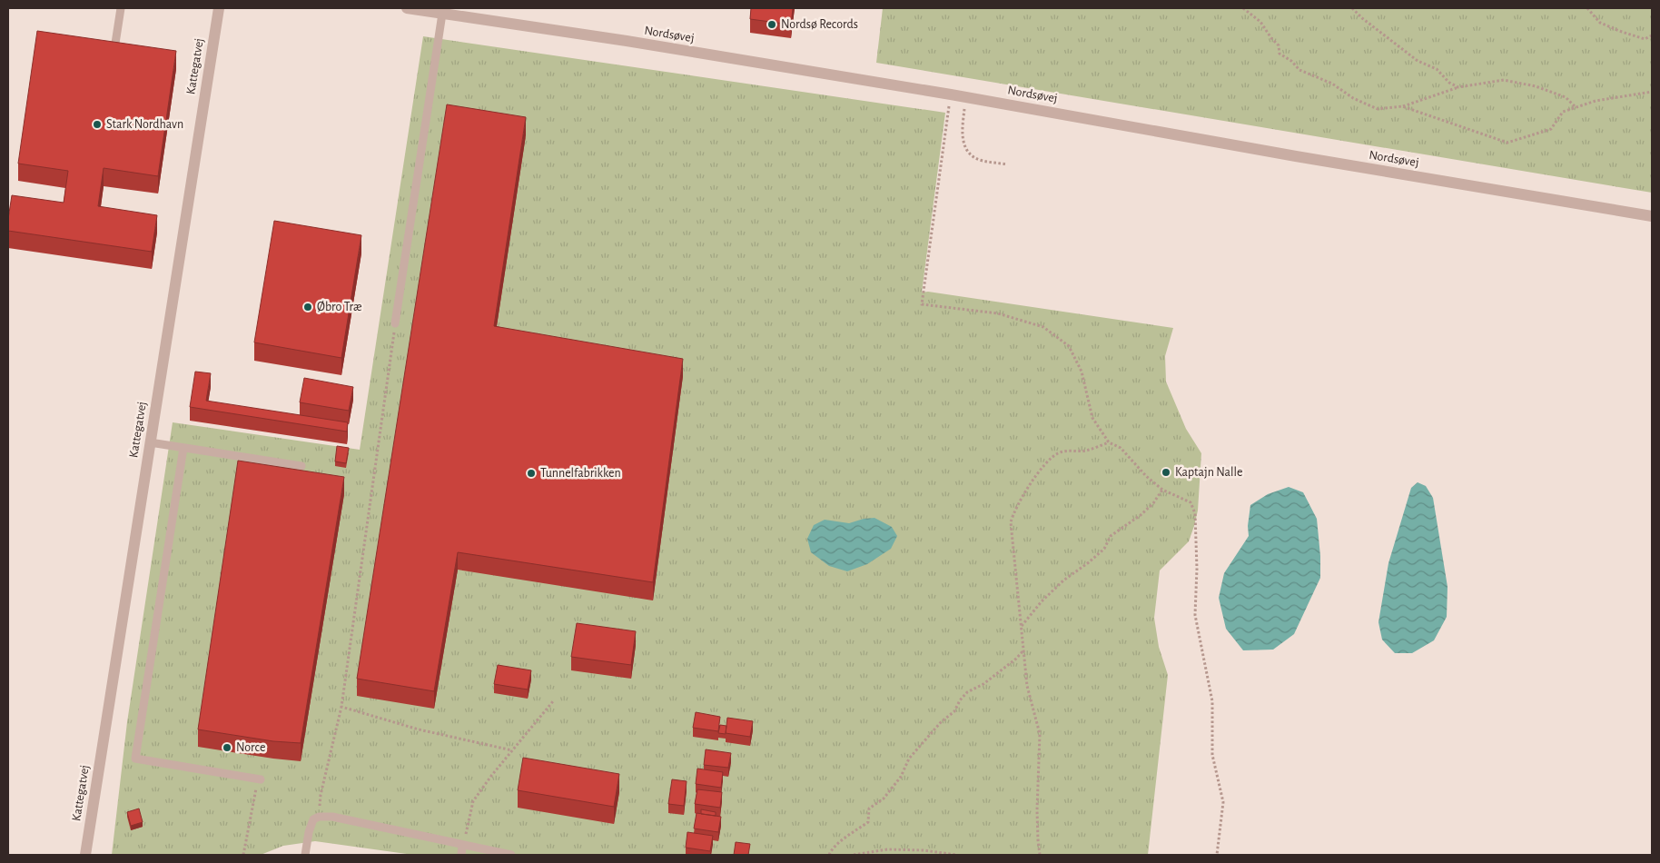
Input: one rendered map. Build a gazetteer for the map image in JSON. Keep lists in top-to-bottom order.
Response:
{
  "streets": {
    "street": ["Nordsøvej", "Kattegatvej"]
  },
  "places": [
    "Nordsø Records",
    "Stark Nordhavn",
    "Øbro Træ",
    "Kaptajn Nalle",
    "Tunnelfabrikken",
    "Norce"
  ]
}
